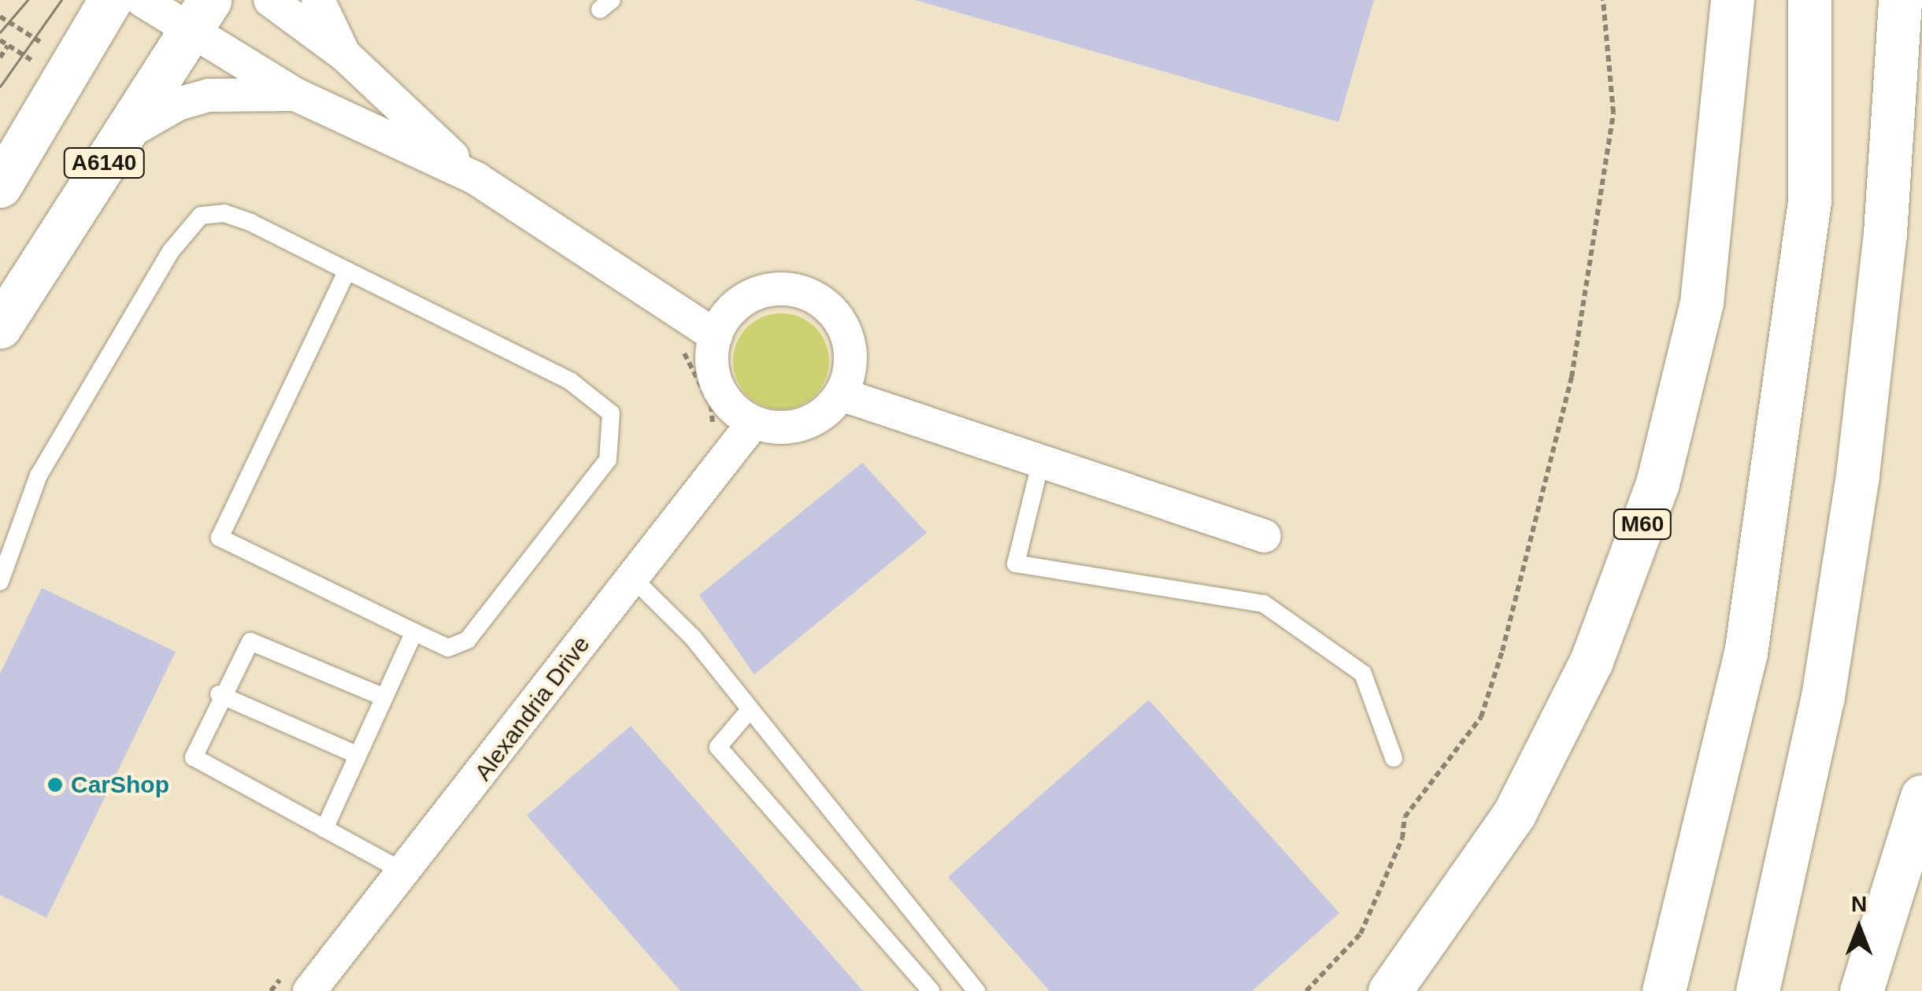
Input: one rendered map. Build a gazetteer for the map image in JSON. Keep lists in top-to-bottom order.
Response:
{
  "streets": {
    "highway": ["A6140", "M60"],
    "street": ["Alexandria Drive"]
  },
  "places": ["CarShop"],
  "north": "top"
}
